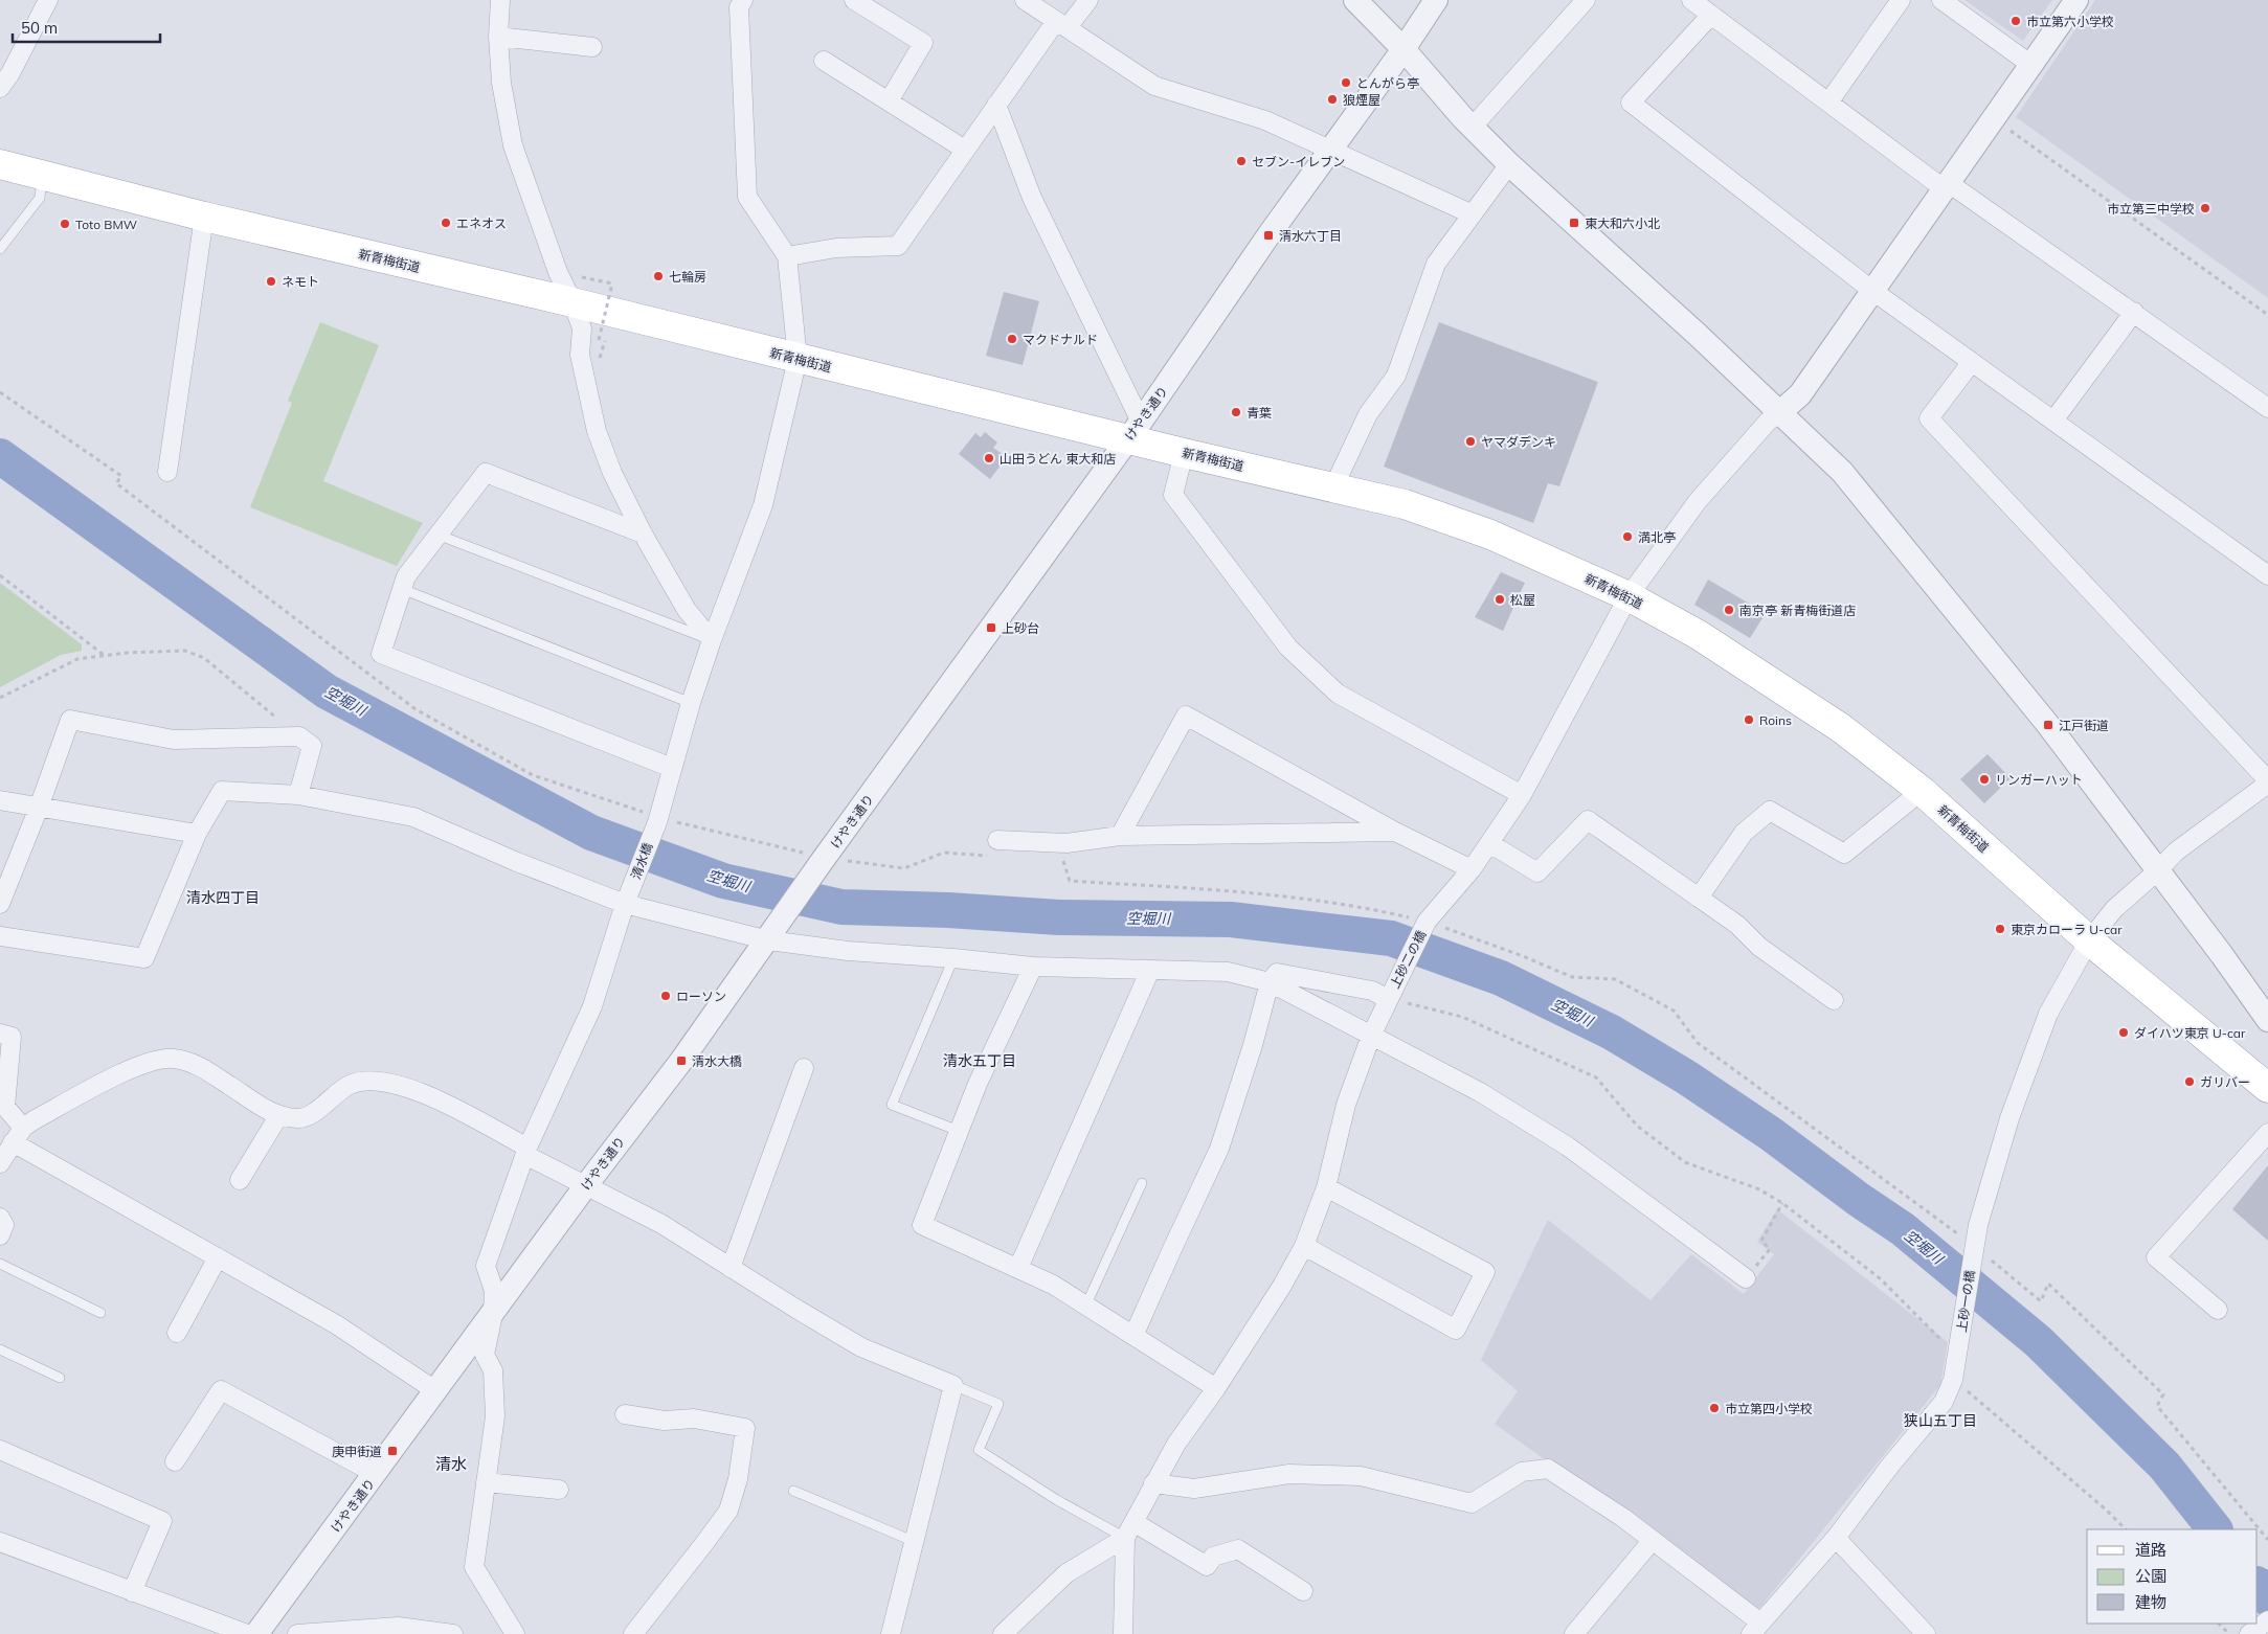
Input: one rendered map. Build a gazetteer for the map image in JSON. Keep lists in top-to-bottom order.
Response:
{
  "streets": {
    "main road": ["新青梅街道"],
    "street": [
      "けやき通り",
      "清水橋",
      "上砂二の橋",
      "上砂一の橋"
    ]
  },
  "crossings": [
    ["新青梅街道", "けやき通り"],
    ["新青梅街道", "清水橋"],
    ["新青梅街道", "上砂二の橋"],
    ["新青梅街道", "上砂一の橋"],
    ["けやき通り", "清水橋"]
  ],
  "districts": [
    "清水四丁目",
    "清水五丁目",
    "狭山五丁目",
    "清水"
  ],
  "water": ["空堀川"],
  "places": {
    "other": [
      "市立第六小学校",
      "とんがら亭",
      "狼煙屋",
      "セブン-イレブン",
      "市立第三中学校",
      "エネオス",
      "Toto BMW",
      "七輪房",
      "ネモト",
      "マクドナルド",
      "青葉",
      "ヤマダデンキ",
      "山田うどん 東大和店",
      "満北亭",
      "松屋",
      "南京亭 新青梅街道店",
      "Roins",
      "リンガーハット",
      "東京カローラ U-car",
      "ローソン",
      "ダイハツ東京 U-car",
      "ガリバー",
      "市立第四小学校"
    ],
    "transit": [
      "東大和六小北",
      "清水六丁目",
      "上砂台",
      "江戸街道",
      "清水大橋",
      "庚申街道"
    ]
  },
  "legend": ["道路", "公園", "建物"],
  "scale_bar": "50 m"
}
